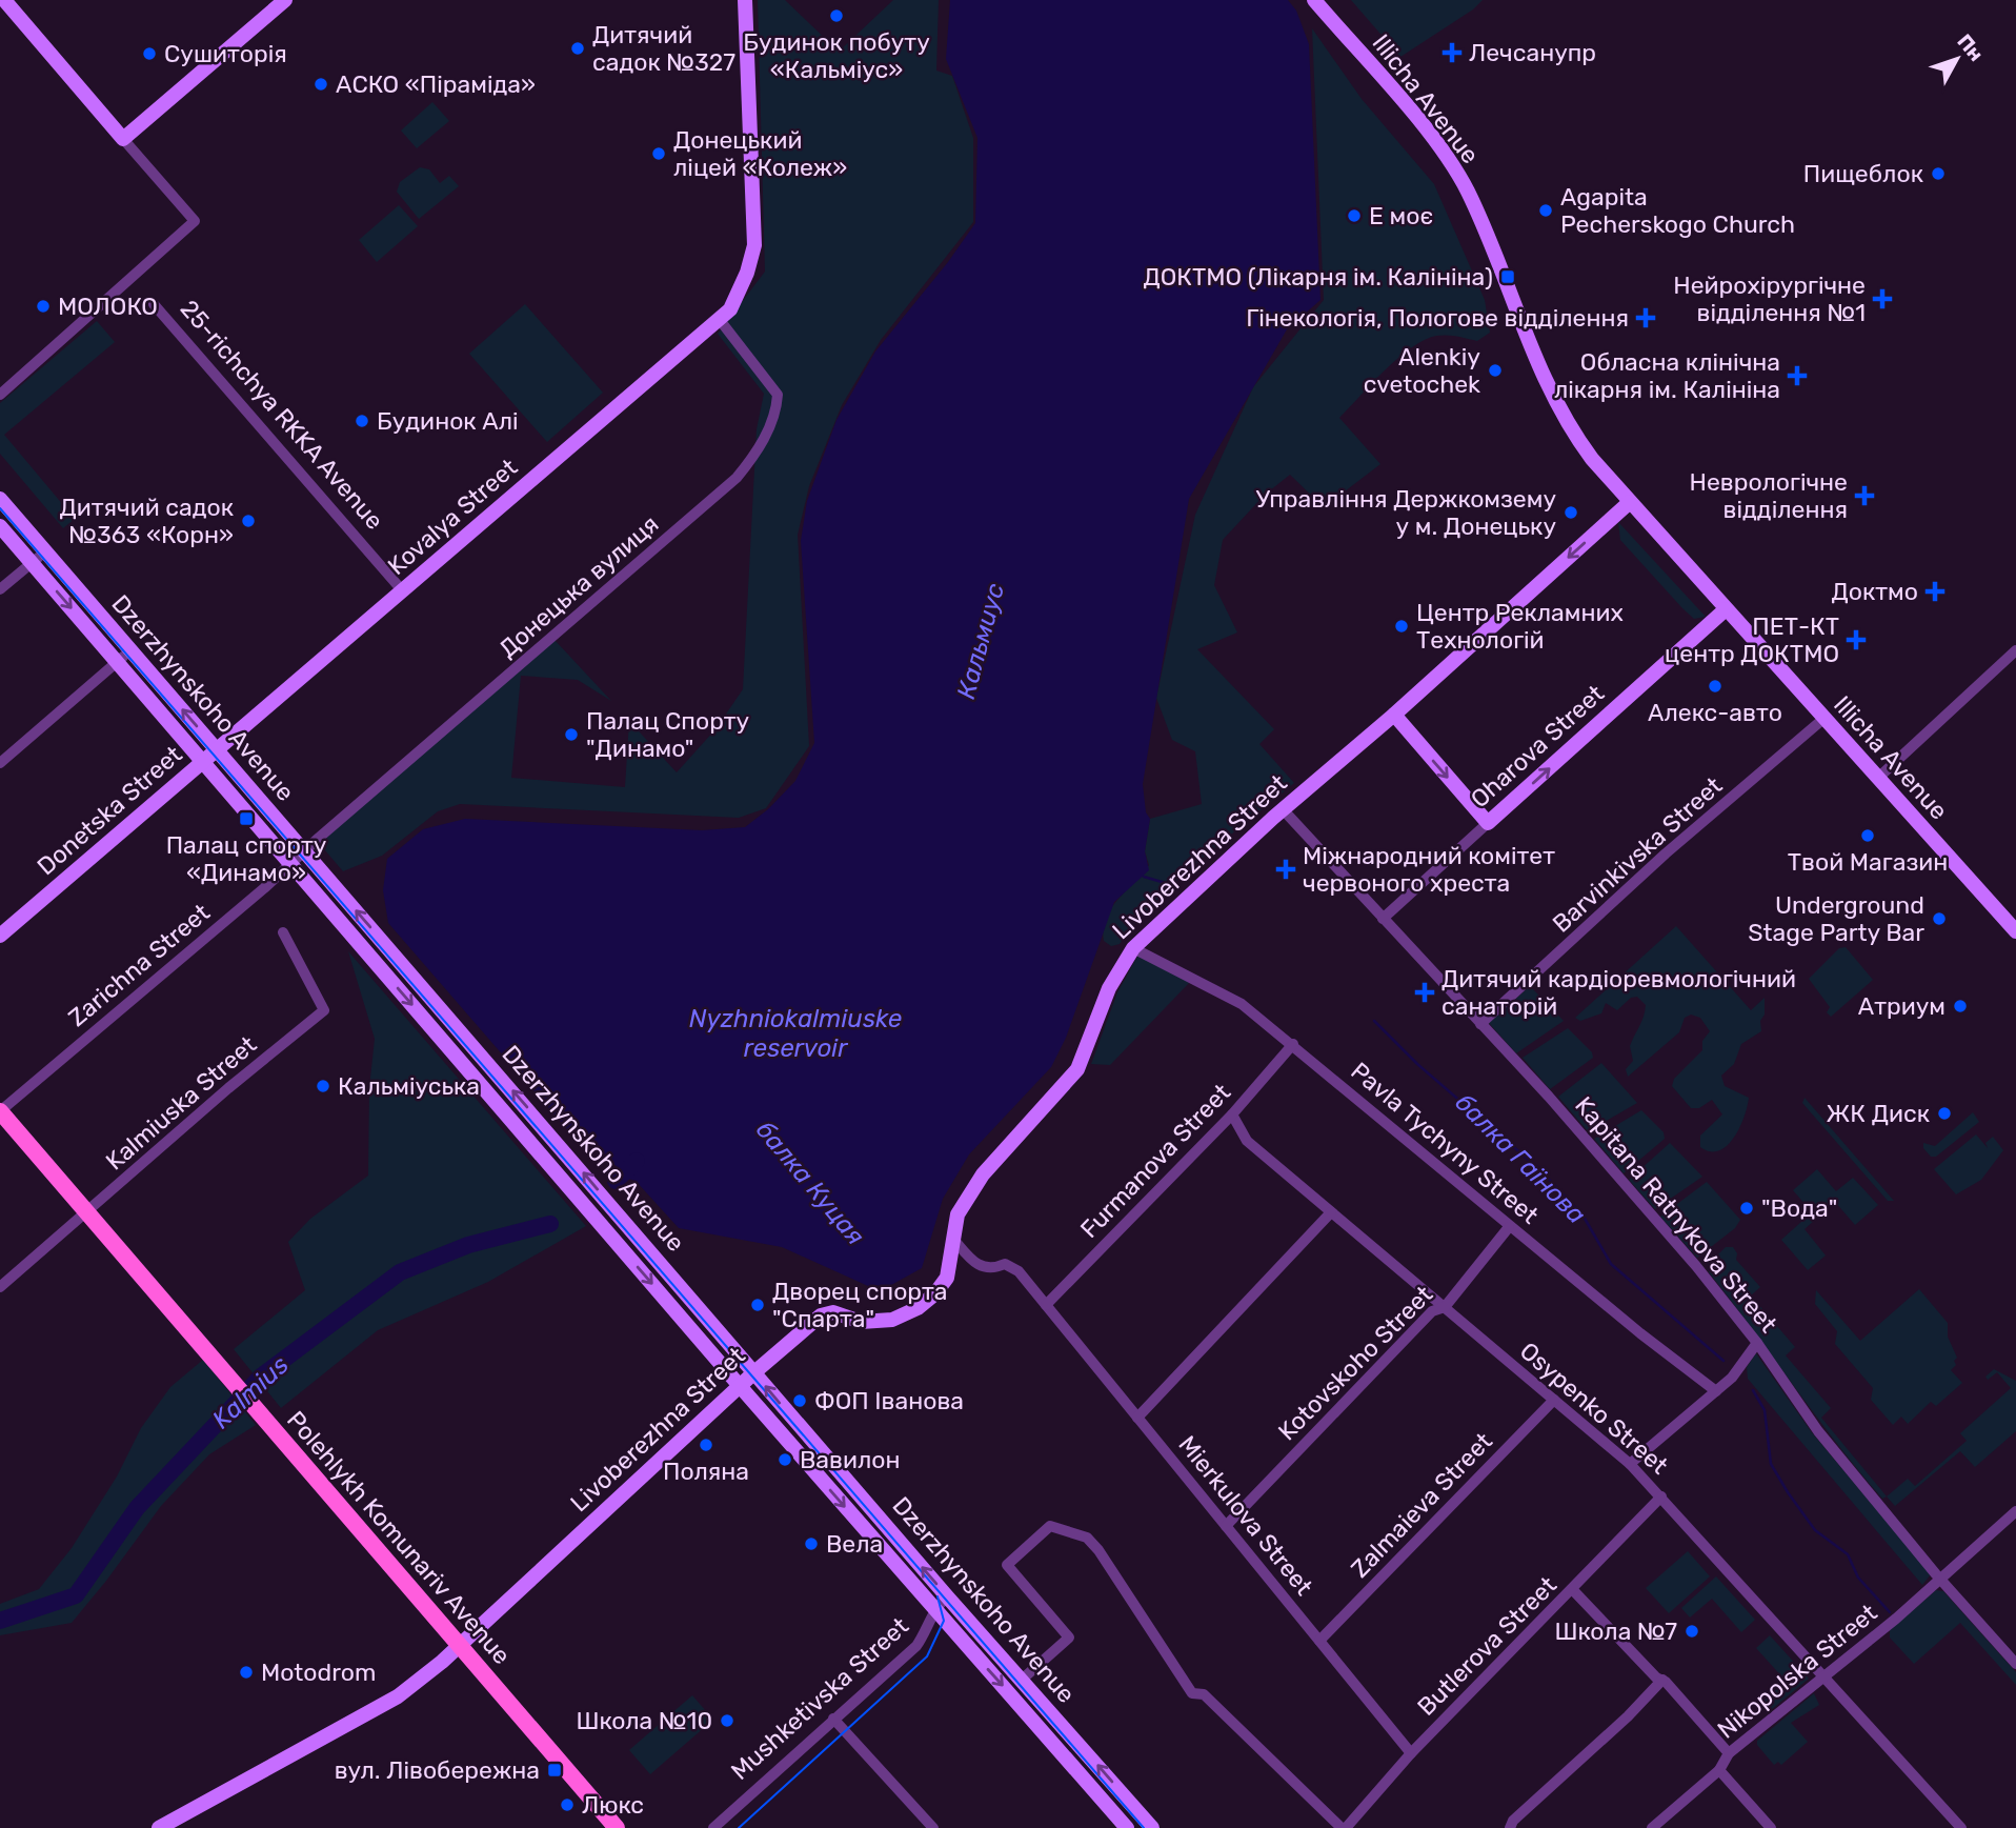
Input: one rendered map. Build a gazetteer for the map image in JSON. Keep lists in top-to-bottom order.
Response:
{
  "streets": {
    "main road": ["Polehlykh Komunariv Avenue"],
    "street": [
      "Illicha Avenue",
      "25-richchya RKKA Avenue",
      "Kovalya Street",
      "Донецька вулиця",
      "Dzerzhynskoho Avenue",
      "Oharova Street",
      "Donetska Street",
      "Barvinkivska Street",
      "Livoberezhna Street",
      "Zarichna Street",
      "Kalmiuska Street",
      "Pavla Tychyny Street",
      "Furmanova Street",
      "Kapitana Ratnykova Street",
      "Kotovskoho Street",
      "Osypenko Street",
      "Zalmaieva Street",
      "Mierkulova Street",
      "Butlerova Street",
      "Nikopolska Street",
      "Mushketivska Street"
    ]
  },
  "crossings": [
    ["Illicha Avenue", "Oharova Street"],
    ["Illicha Avenue", "Barvinkivska Street"],
    ["Illicha Avenue", "Livoberezhna Street"],
    ["25-richchya RKKA Avenue", "Kovalya Street"],
    ["Kovalya Street", "Донецька вулиця"],
    ["Kovalya Street", "Dzerzhynskoho Avenue"],
    ["Kovalya Street", "Donetska Street"],
    ["Донецька вулиця", "Dzerzhynskoho Avenue"],
    ["Донецька вулиця", "Zarichna Street"],
    ["Dzerzhynskoho Avenue", "Donetska Street"],
    ["Dzerzhynskoho Avenue", "Livoberezhna Street"],
    ["Dzerzhynskoho Avenue", "Zarichna Street"],
    ["Dzerzhynskoho Avenue", "Mushketivska Street"],
    ["Oharova Street", "Kapitana Ratnykova Street"],
    ["Barvinkivska Street", "Kapitana Ratnykova Street"],
    ["Livoberezhna Street", "Pavla Tychyny Street"],
    ["Livoberezhna Street", "Kapitana Ratnykova Street"],
    ["Livoberezhna Street", "Mierkulova Street"],
    ["Livoberezhna Street", "Polehlykh Komunariv Avenue"],
    ["Zarichna Street", "Polehlykh Komunariv Avenue"],
    ["Kalmiuska Street", "Polehlykh Komunariv Avenue"],
    ["Pavla Tychyny Street", "Furmanova Street"],
    ["Pavla Tychyny Street", "Kotovskoho Street"],
    ["Furmanova Street", "Osypenko Street"],
    ["Furmanova Street", "Mierkulova Street"],
    ["Kapitana Ratnykova Street", "Nikopolska Street"],
    ["Kotovskoho Street", "Osypenko Street"],
    ["Kotovskoho Street", "Mierkulova Street"],
    ["Osypenko Street", "Zalmaieva Street"],
    ["Osypenko Street", "Butlerova Street"],
    ["Osypenko Street", "Nikopolska Street"],
    ["Zalmaieva Street", "Mierkulova Street"],
    ["Mierkulova Street", "Butlerova Street"]
  ],
  "one_way": ["Oharova Street"],
  "water": [
    "Кальмиус",
    "Nyzhniokalmiuske reservoir",
    "балка Гаїнова",
    "балка Куцая",
    "Kalmius"
  ],
  "places": {
    "other": [
      "Будинок побуту «Кальміус»",
      "Дитячий садок №327",
      "Сушиторія",
      "АСКО «Піраміда»",
      "Донецький ліцей «Колеж»",
      "Пищеблок",
      "Agapita Pecherskogo Church",
      "Е моє",
      "МОЛОКО",
      "Alenkiy cvetochek",
      "Будинок Алі",
      "Управління Держкомзему у м. Донецьку",
      "Дитячий садок №363 «Корн»",
      "Центр Рекламних Технологій",
      "Алекс-авто",
      "Палац Спорту \"Динамо\"",
      "Твой Магазин",
      "Underground Stage Party Bar",
      "Атриум",
      "Кальміуська",
      "ЖК Диск",
      "\"Вода\"",
      "Дворец спорта \"Спарта\"",
      "ФОП Іванова",
      "Поляна",
      "Вавилон",
      "Вела",
      "Школа №7",
      "Motodrom",
      "Школа №10",
      "Люкс"
    ],
    "health": [
      "Лечсанупр",
      "Нейрохірургічне відділення №1",
      "Гінекологія, Пологове відділення",
      "Обласна клінічна лікарня ім. Калініна",
      "Неврологічне відділення",
      "Доктмо",
      "ПЕТ-КТ центр ДОКТМО",
      "Міжнародний комітет червоного хреста",
      "Дитячий кардіоревмологічний санаторій"
    ],
    "transit": ["ДОКТМО (Лікарня ім. Калініна)", "Палац спорту «Динамо»", "вул. Лівобережна"]
  },
  "north": "top right"
}
